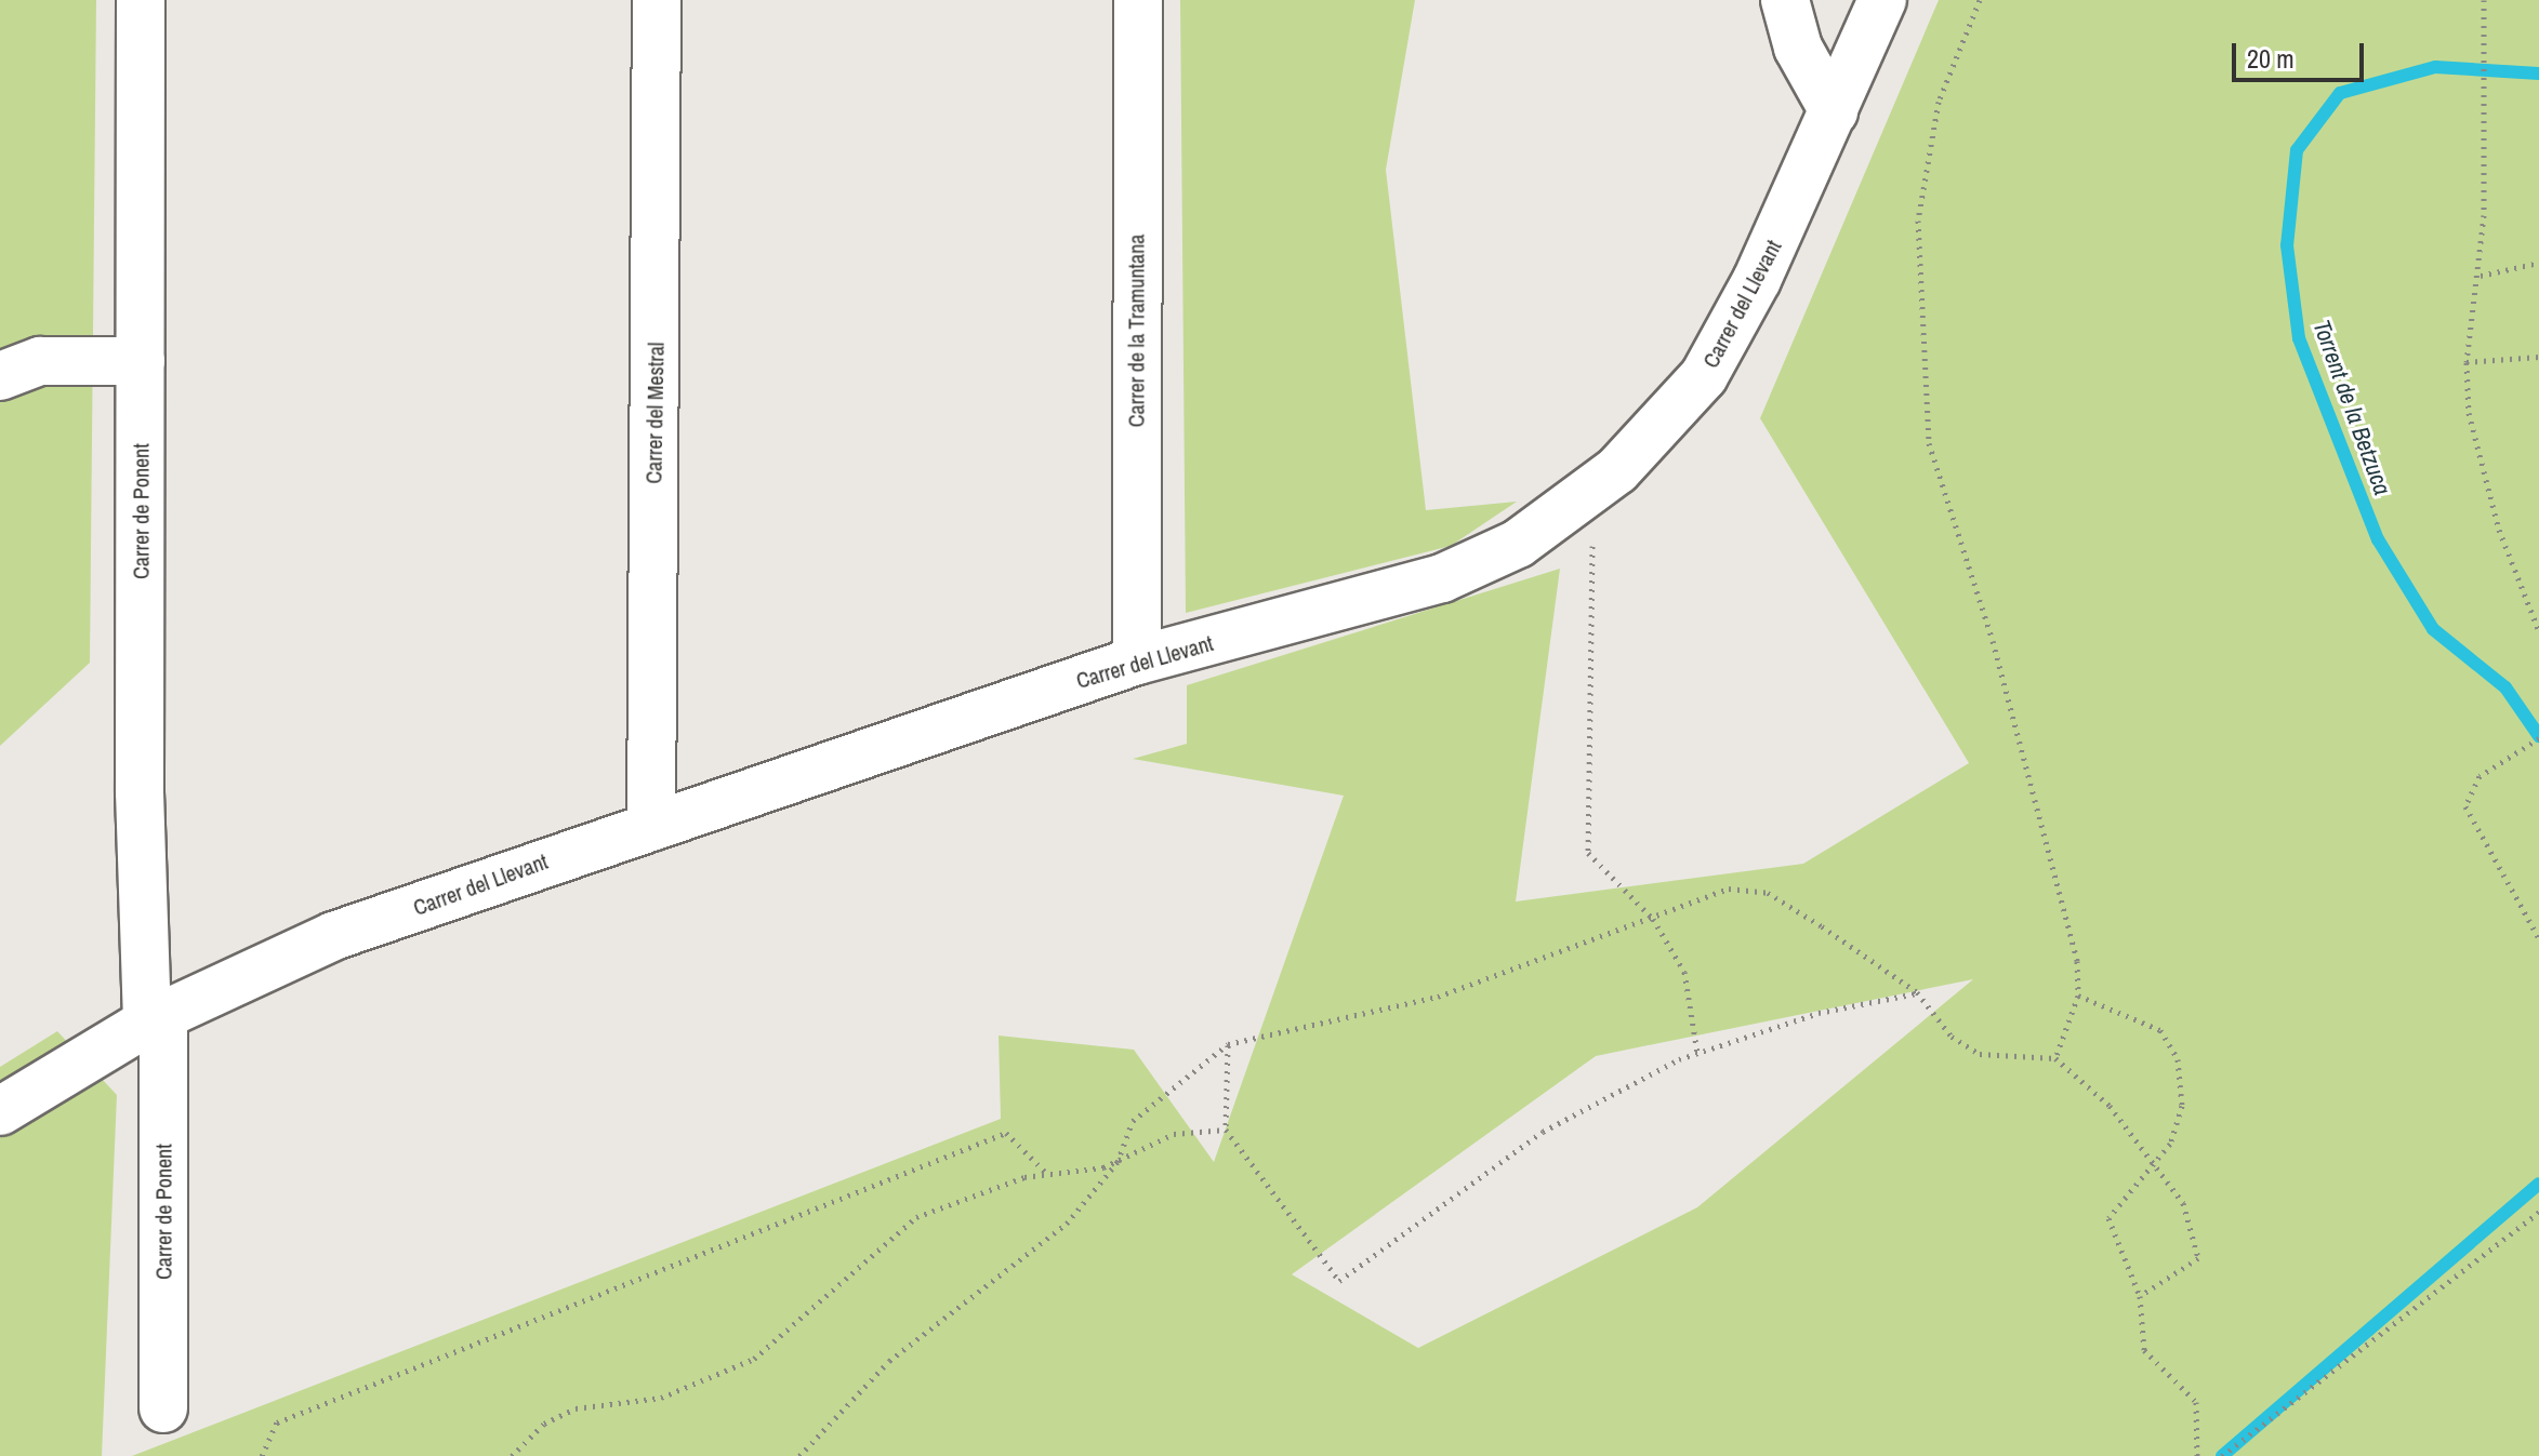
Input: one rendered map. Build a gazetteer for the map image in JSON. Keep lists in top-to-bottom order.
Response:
{
  "streets": {
    "street": [
      "Carrer del Llevant",
      "Carrer de la Tramuntana",
      "Carrer del Mestral",
      "Carrer de Ponent"
    ]
  },
  "crossings": [
    ["Carrer del Llevant", "Carrer de la Tramuntana"],
    ["Carrer del Llevant", "Carrer del Mestral"],
    ["Carrer del Llevant", "Carrer de Ponent"]
  ],
  "water": ["Torrent de la Betzuca"],
  "scale_bar": "20 m"
}
